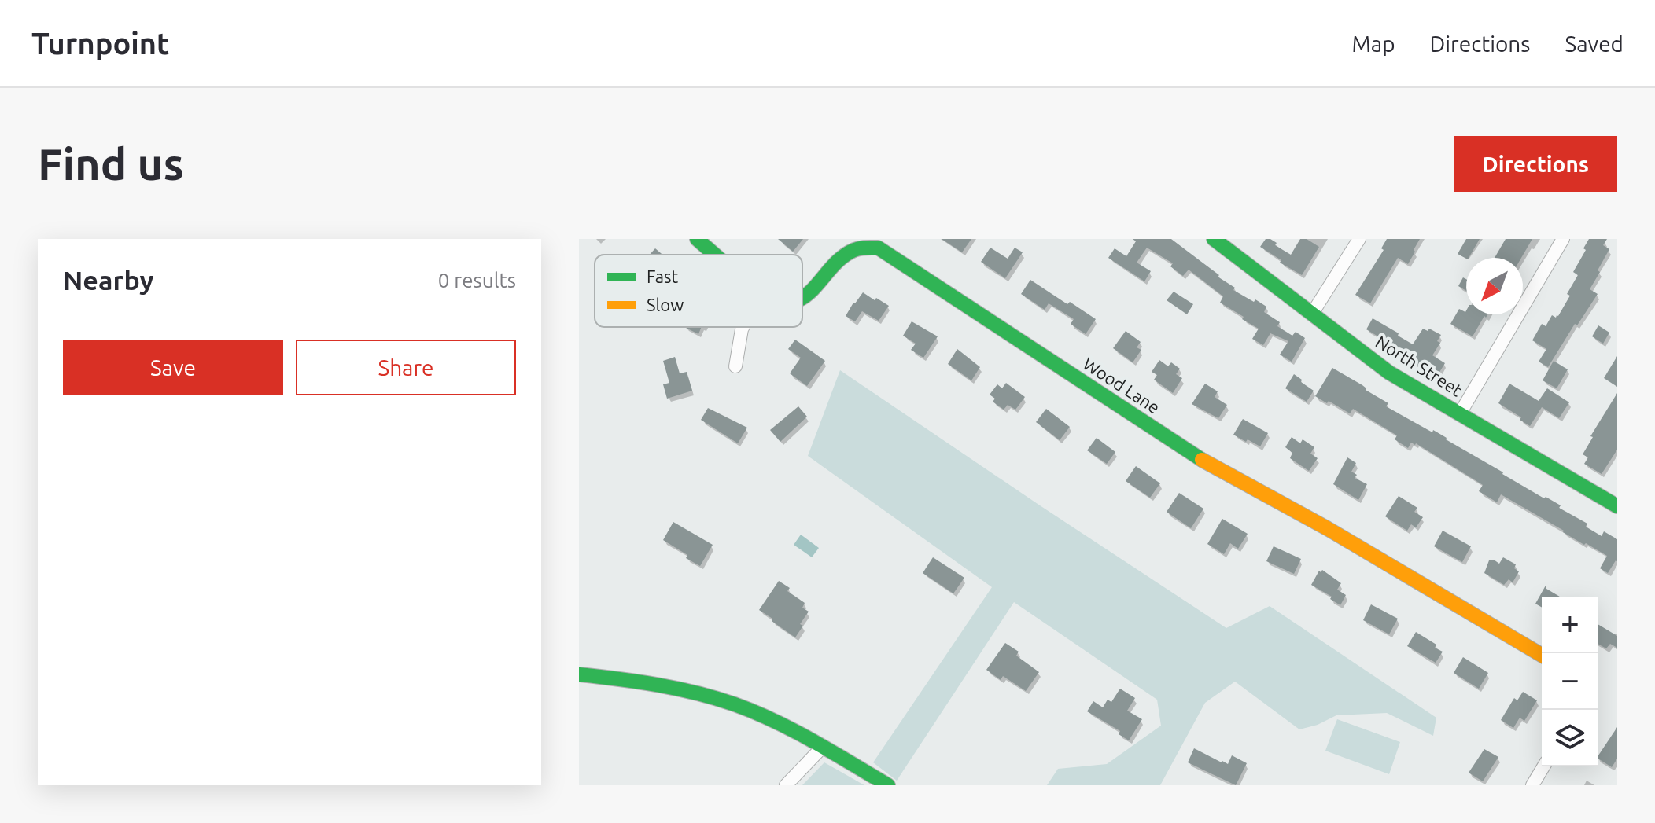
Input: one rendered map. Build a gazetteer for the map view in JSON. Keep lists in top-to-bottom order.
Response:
{
  "streets": {
    "street": ["North Street", "Wood Lane"]
  },
  "legend": ["Fast", "Slow"],
  "north": "bottom left",
  "page": {
    "header": "Turnpoint",
    "nav": ["Map", "Directions", "Saved"],
    "buttons": [
      "Directions",
      ["Save", "Share"]
    ],
    "title": "Find us",
    "heading": ["Nearby", "0 results"],
    "map_buttons": ["+", "−"]
  }
}
